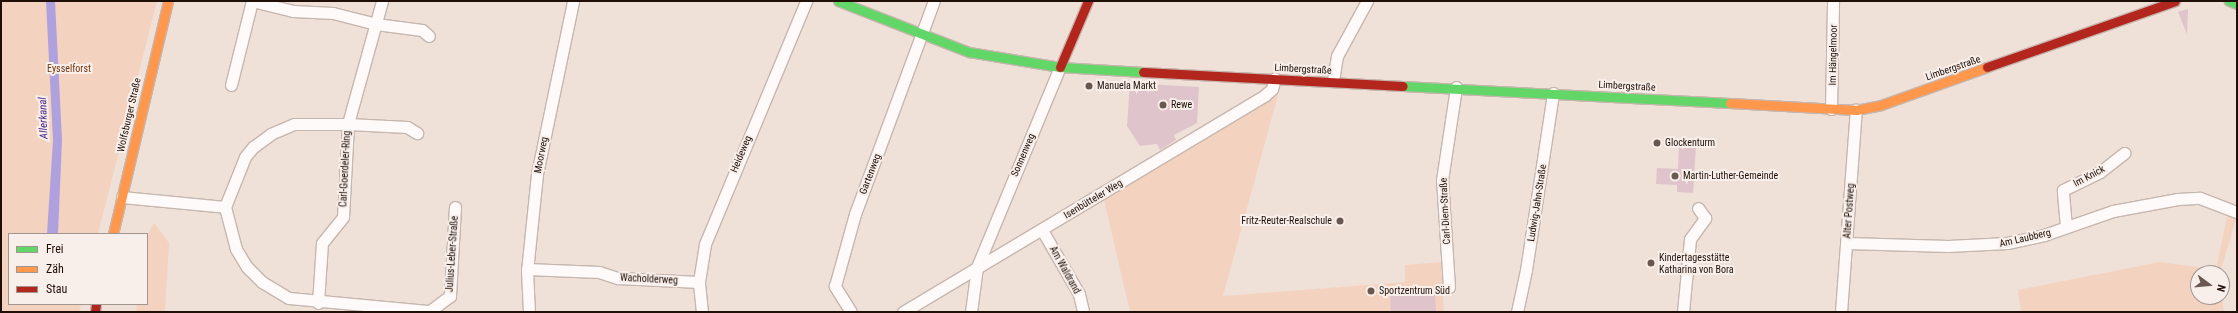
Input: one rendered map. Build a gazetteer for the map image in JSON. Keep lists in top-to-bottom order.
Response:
{
  "streets": {
    "street": [
      "Im Hängelmoor",
      "Limbergstraße",
      "Wolfsburger Straße",
      "Heideweg",
      "Moorweg",
      "Sonnenweg",
      "Carl-Goerdeler-Ring",
      "Gartenweg",
      "Im Knick",
      "Isenbütteler Weg",
      "Ludwig-Jahn-Straße",
      "Carl-Diem-Straße",
      "Alter Postweg",
      "Am Laubberg",
      "Julius-Leber-Straße",
      "Am Waldrand",
      "Wacholderweg"
    ]
  },
  "crossings": [
    ["Im Hängelmoor", "Limbergstraße"],
    ["Limbergstraße", "Sonnenweg"],
    ["Limbergstraße", "Gartenweg"],
    ["Limbergstraße", "Isenbütteler Weg"],
    ["Limbergstraße", "Ludwig-Jahn-Straße"],
    ["Limbergstraße", "Carl-Diem-Straße"],
    ["Limbergstraße", "Alter Postweg"],
    ["Heideweg", "Wacholderweg"],
    ["Moorweg", "Wacholderweg"],
    ["Sonnenweg", "Isenbütteler Weg"],
    ["Im Knick", "Am Laubberg"],
    ["Isenbütteler Weg", "Am Waldrand"],
    ["Alter Postweg", "Am Laubberg"]
  ],
  "water": ["Allerkanal"],
  "parks": ["Eysselforst"],
  "places": [
    "Manuela Markt",
    "Rewe",
    "Glockenturm",
    "Martin-Luther-Gemeinde",
    "Fritz-Reuter-Realschule",
    "Kindertagesstätte Katharina von Bora",
    "Sportzentrum Süd"
  ],
  "legend": ["Frei", "Zäh", "Stau"],
  "north": "right"
}
